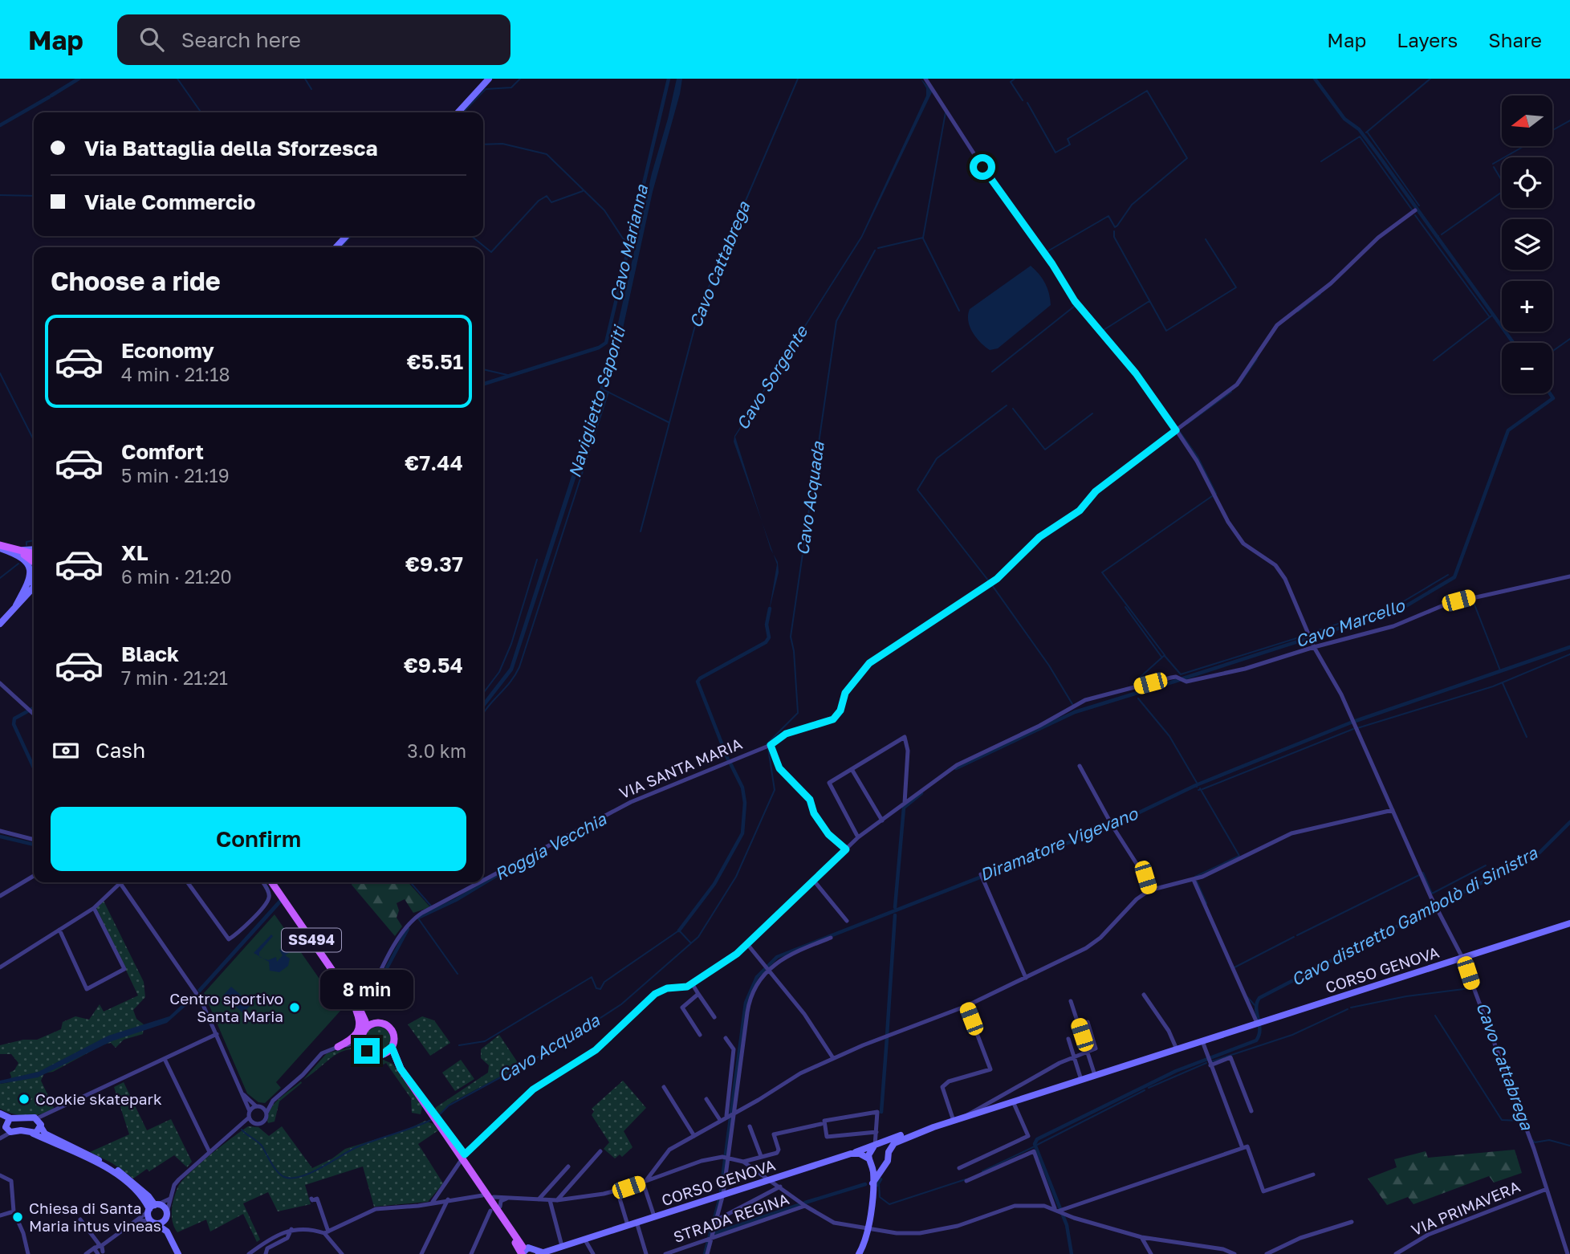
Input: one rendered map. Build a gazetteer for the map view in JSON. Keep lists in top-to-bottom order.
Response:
{
  "streets": {
    "main road": ["SS494", "CORSO GENOVA"],
    "street": ["VIA SANTA MARIA", "VIA PRIMAVERA", "STRADA REGINA"]
  },
  "crossings": [
    ["VIA SANTA MARIA", "SS494"],
    ["SS494", "CORSO GENOVA"]
  ],
  "water": [
    "Cavo Marianna",
    "Cavo Cattabrega",
    "Cavo Sorgente",
    "Naviglietto Saporiti",
    "Cavo Acquada",
    "Cavo Marcello",
    "Diramatore Vigevano",
    "Roggia Vecchia",
    "Cavo distretto Gambolò di Sinistra"
  ],
  "places": ["Centro sportivo Santa Maria", "Cookie skatepark", "Chiesa di Santa Maria intus vineas"],
  "north": "left",
  "page": {
    "header": "Map",
    "search": "Search here",
    "nav": ["Map", "Layers", "Share"],
    "map_buttons": ["+", "−"],
    "banner": ["Via Battaglia della Sforzesca", "Viale Commercio"],
    "heading": "Choose a ride",
    "list": [
      {
        "name": "Economy",
        "note": "4 min · 21:18",
        "value": "€5.51"
      },
      {
        "name": "Comfort",
        "note": "5 min · 21:19",
        "value": "€7.44"
      },
      {
        "name": "XL",
        "note": "6 min · 21:20",
        "value": "€9.37"
      },
      {
        "name": "Black",
        "note": "7 min · 21:21",
        "value": "€9.54"
      }
    ],
    "pay": ["Cash", "3.0 km"],
    "buttons": "Confirm",
    "bubble": "8 min"
  }
}
